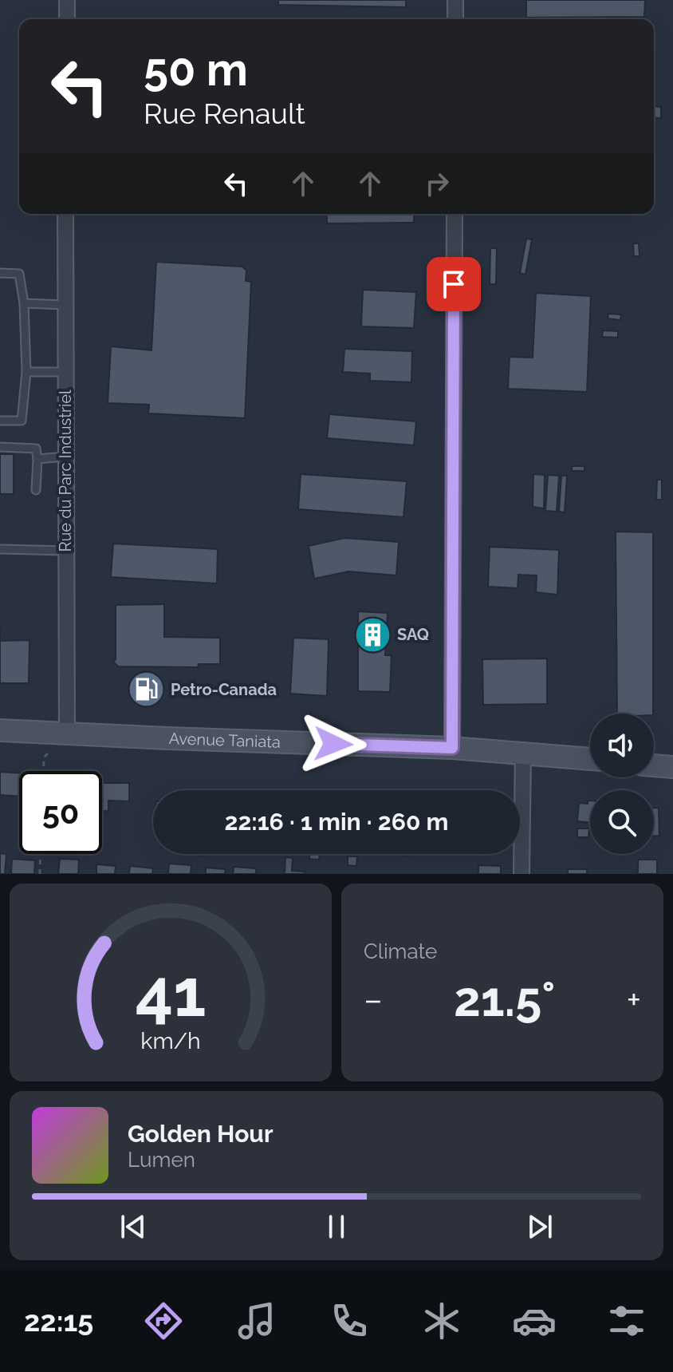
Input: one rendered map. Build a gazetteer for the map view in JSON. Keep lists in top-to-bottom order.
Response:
{
  "streets": {
    "main road": ["Avenue Taniata"],
    "street": ["Rue du Parc Industriel"]
  },
  "crossings": [
    ["Rue du Parc Industriel", "Avenue Taniata"]
  ],
  "places": {
    "building": ["SAQ"],
    "fuel station": ["Petro-Canada"]
  },
  "page": {
    "turn": ["50 m", "Rue Renault"],
    "limit": "50",
    "trip": "22:16 · 1 min · 260 m",
    "tile": "Climate",
    "heat": ["−", "21.5°", "+"],
    "song": ["Golden Hour", "Lumen"],
    "tabs": "22:15",
    "gauge": ["41", "km/h"]
  }
}
